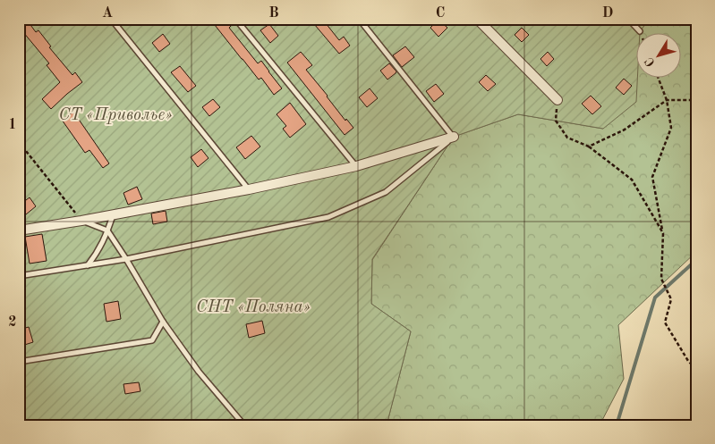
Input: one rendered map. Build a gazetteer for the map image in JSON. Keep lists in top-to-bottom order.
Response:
{
  "parks": ["СТ «Приволье»", "СНТ «Поляна»"],
  "north": "bottom left",
  "grid": {
    "columns": [
      "A",
      "B",
      "C",
      "D"
    ],
    "rows": ["1", "2"]
  }
}
